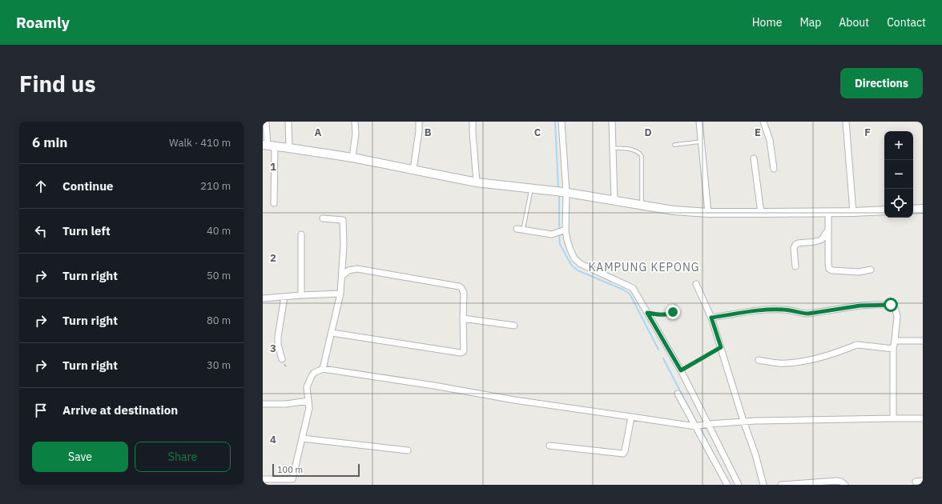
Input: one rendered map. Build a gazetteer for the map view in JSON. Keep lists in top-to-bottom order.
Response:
{
  "districts": ["KAMPUNG KEPONG"],
  "scale_bar": "100 m",
  "page": {
    "header": "Roamly",
    "nav": [
      "Home",
      "Map",
      "About",
      "Contact"
    ],
    "buttons": [
      "Directions",
      ["Save", "Share"]
    ],
    "title": "Find us",
    "heading": ["6 min", "Walk · 410 m"],
    "map_buttons": ["+", "−"],
    "list": [
      ["Continue", "210 m"],
      ["Turn left", "40 m"],
      ["Turn right", "50 m"],
      ["Turn right", "80 m"],
      ["Turn right", "30 m"],
      "Arrive at destination"
    ],
    "scale": "100 m"
  },
  "grid": {
    "columns": [
      "A",
      "B",
      "C",
      "D",
      "E",
      "F"
    ],
    "rows": [
      "1",
      "2",
      "3",
      "4"
    ]
  }
}
